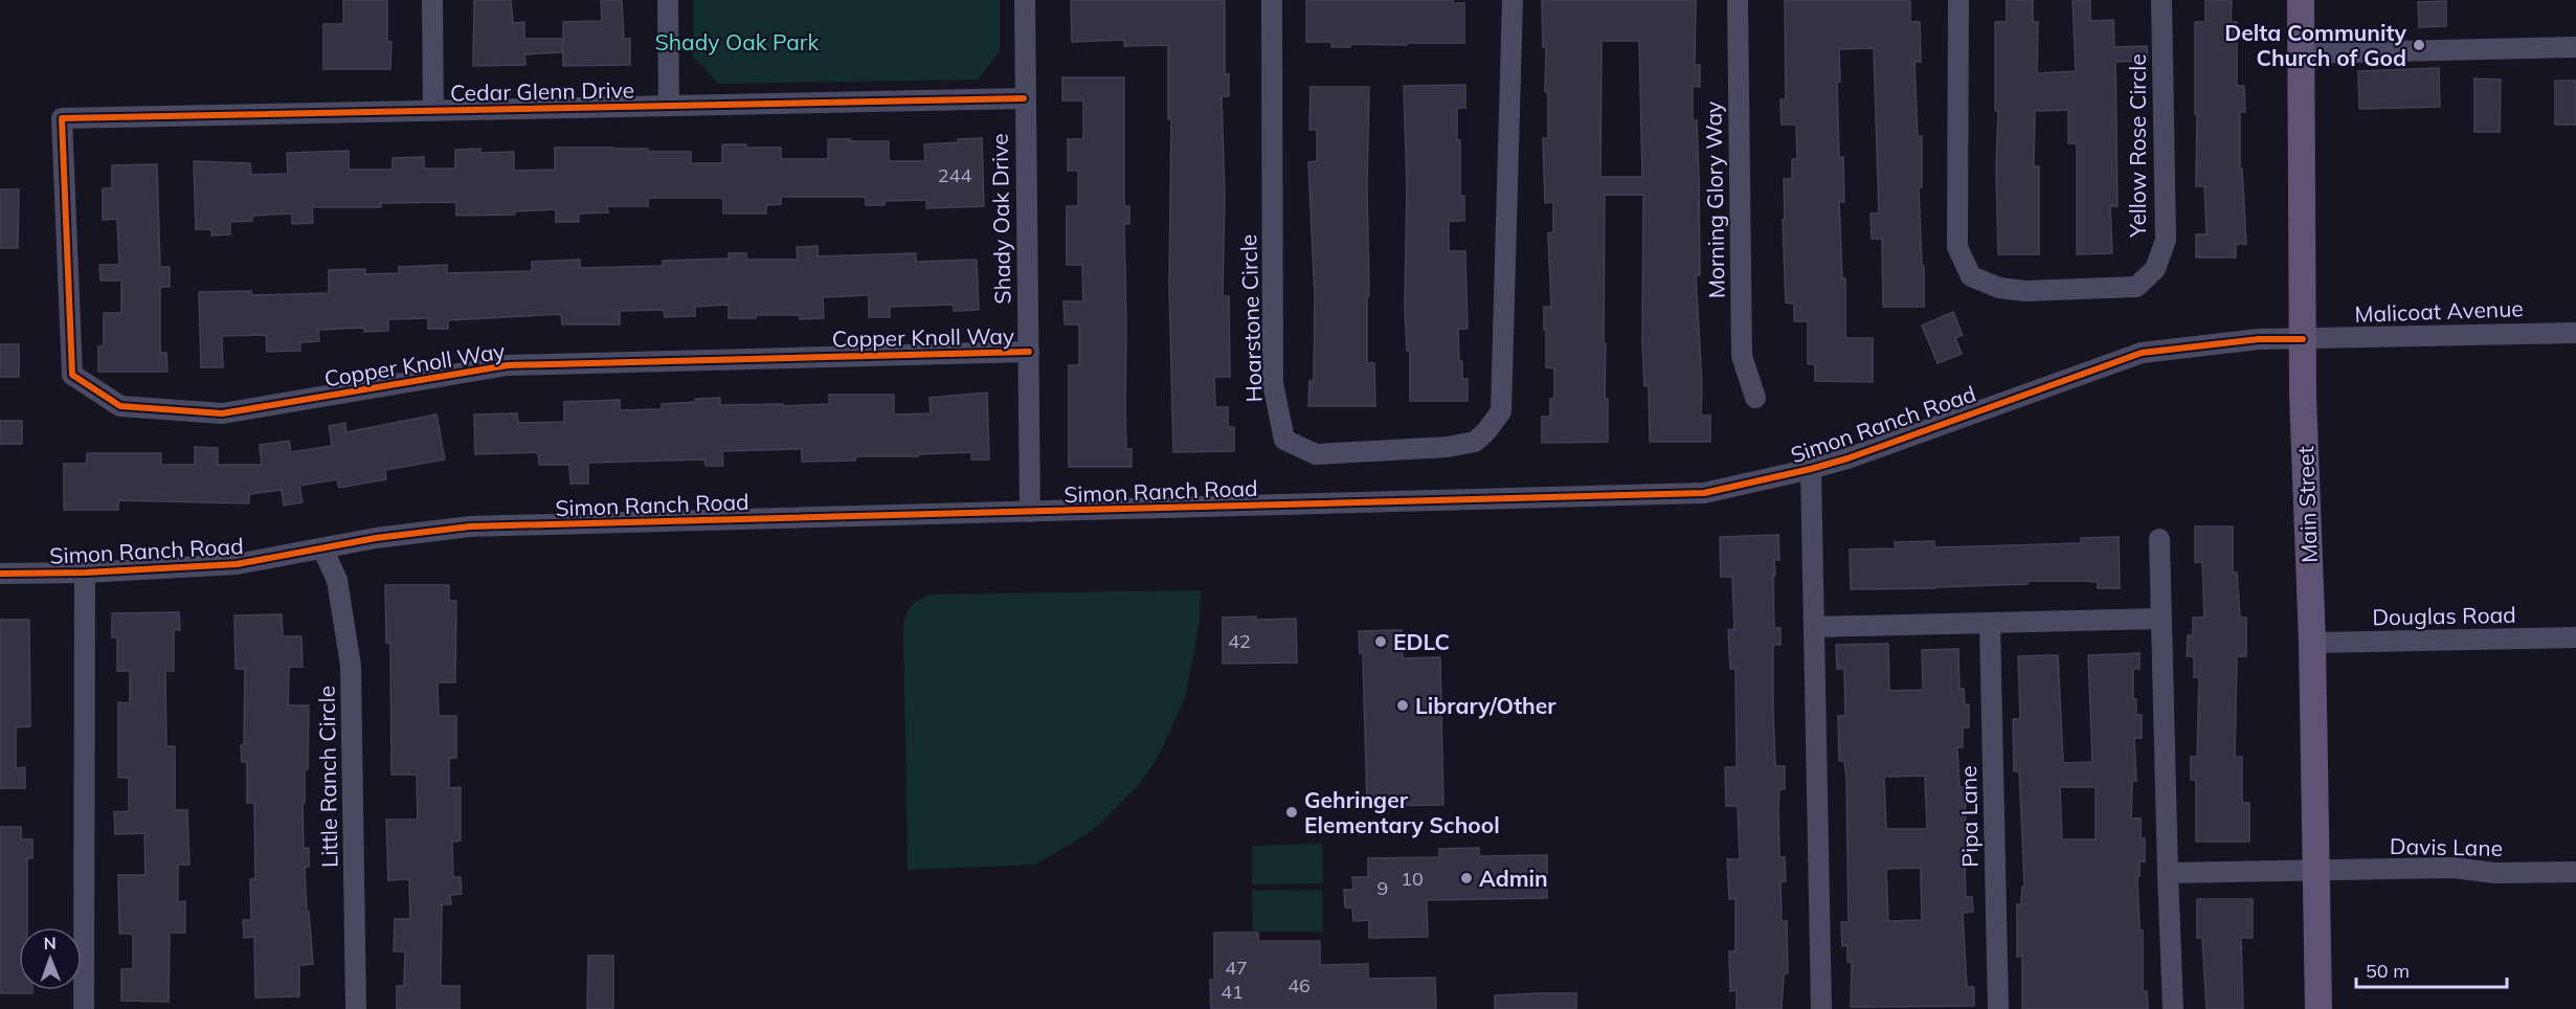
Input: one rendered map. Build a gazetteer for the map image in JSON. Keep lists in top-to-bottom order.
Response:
{
  "streets": {
    "main road": ["Main Street"],
    "street": [
      "Cedar Glenn Drive",
      "Yellow Rose Circle",
      "Morning Glory Way",
      "Shady Oak Drive",
      "Malicoat Avenue",
      "Hoarstone Circle",
      "Copper Knoll Way",
      "Simon Ranch Road",
      "Douglas Road",
      "Little Ranch Circle",
      "Pipa Lane",
      "Davis Lane"
    ]
  },
  "crossings": [
    ["Cedar Glenn Drive", "Shady Oak Drive"],
    ["Cedar Glenn Drive", "Copper Knoll Way"],
    ["Shady Oak Drive", "Copper Knoll Way"],
    ["Shady Oak Drive", "Simon Ranch Road"],
    ["Malicoat Avenue", "Simon Ranch Road"],
    ["Malicoat Avenue", "Main Street"],
    ["Simon Ranch Road", "Main Street"],
    ["Simon Ranch Road", "Little Ranch Circle"],
    ["Main Street", "Douglas Road"],
    ["Main Street", "Davis Lane"]
  ],
  "parks": ["Shady Oak Park"],
  "places": [
    "Delta Community Church of God",
    "EDLC",
    "Library/Other",
    "Gehringer Elementary School",
    "Admin"
  ],
  "house_numbers": [
    "244",
    "42",
    "10",
    "9",
    "47",
    "46",
    "41"
  ],
  "scale_bar": "50 m",
  "north": "top"
}
